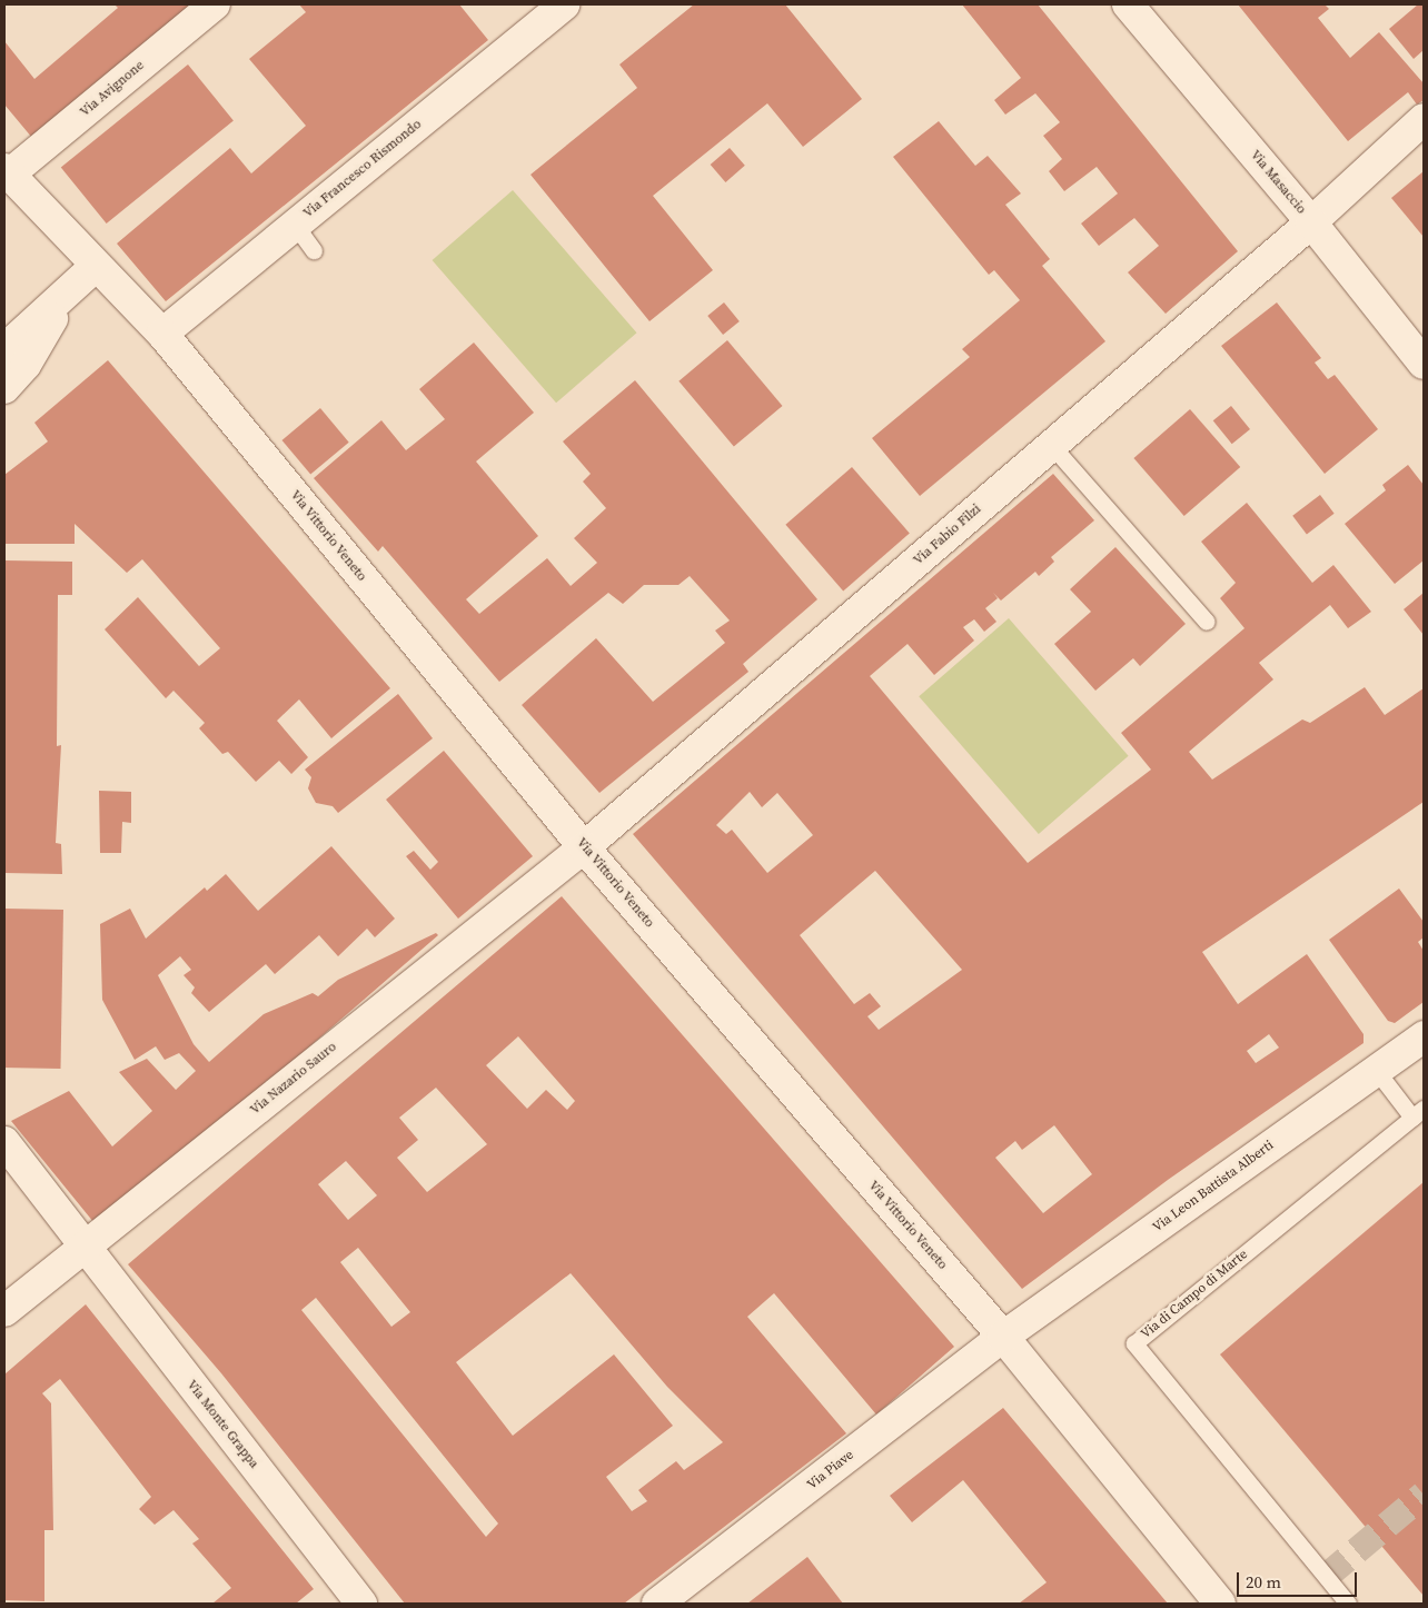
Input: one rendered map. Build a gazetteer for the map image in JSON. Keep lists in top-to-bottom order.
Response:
{
  "streets": {
    "street": [
      "Via Avignone",
      "Via Francesco Rismondo",
      "Via Masaccio",
      "Via Fabio Filzi",
      "Via Vittorio Veneto",
      "Via Nazario Sauro",
      "Via Leon Battista Alberti",
      "Via Monte Grappa",
      "Via Piave"
    ],
    "lane": ["Via di Campo di Marte"]
  },
  "crossings": [
    ["Via Avignone", "Via Vittorio Veneto"],
    ["Via Francesco Rismondo", "Via Vittorio Veneto"],
    ["Via Masaccio", "Via Fabio Filzi"],
    ["Via Fabio Filzi", "Via Vittorio Veneto"],
    ["Via Fabio Filzi", "Via Nazario Sauro"],
    ["Via Vittorio Veneto", "Via Nazario Sauro"],
    ["Via Vittorio Veneto", "Via Leon Battista Alberti"],
    ["Via Vittorio Veneto", "Via Piave"],
    ["Via Nazario Sauro", "Via Monte Grappa"],
    ["Via Leon Battista Alberti", "Via di Campo di Marte"],
    ["Via Leon Battista Alberti", "Via Piave"]
  ],
  "scale_bar": "20 m"
}
